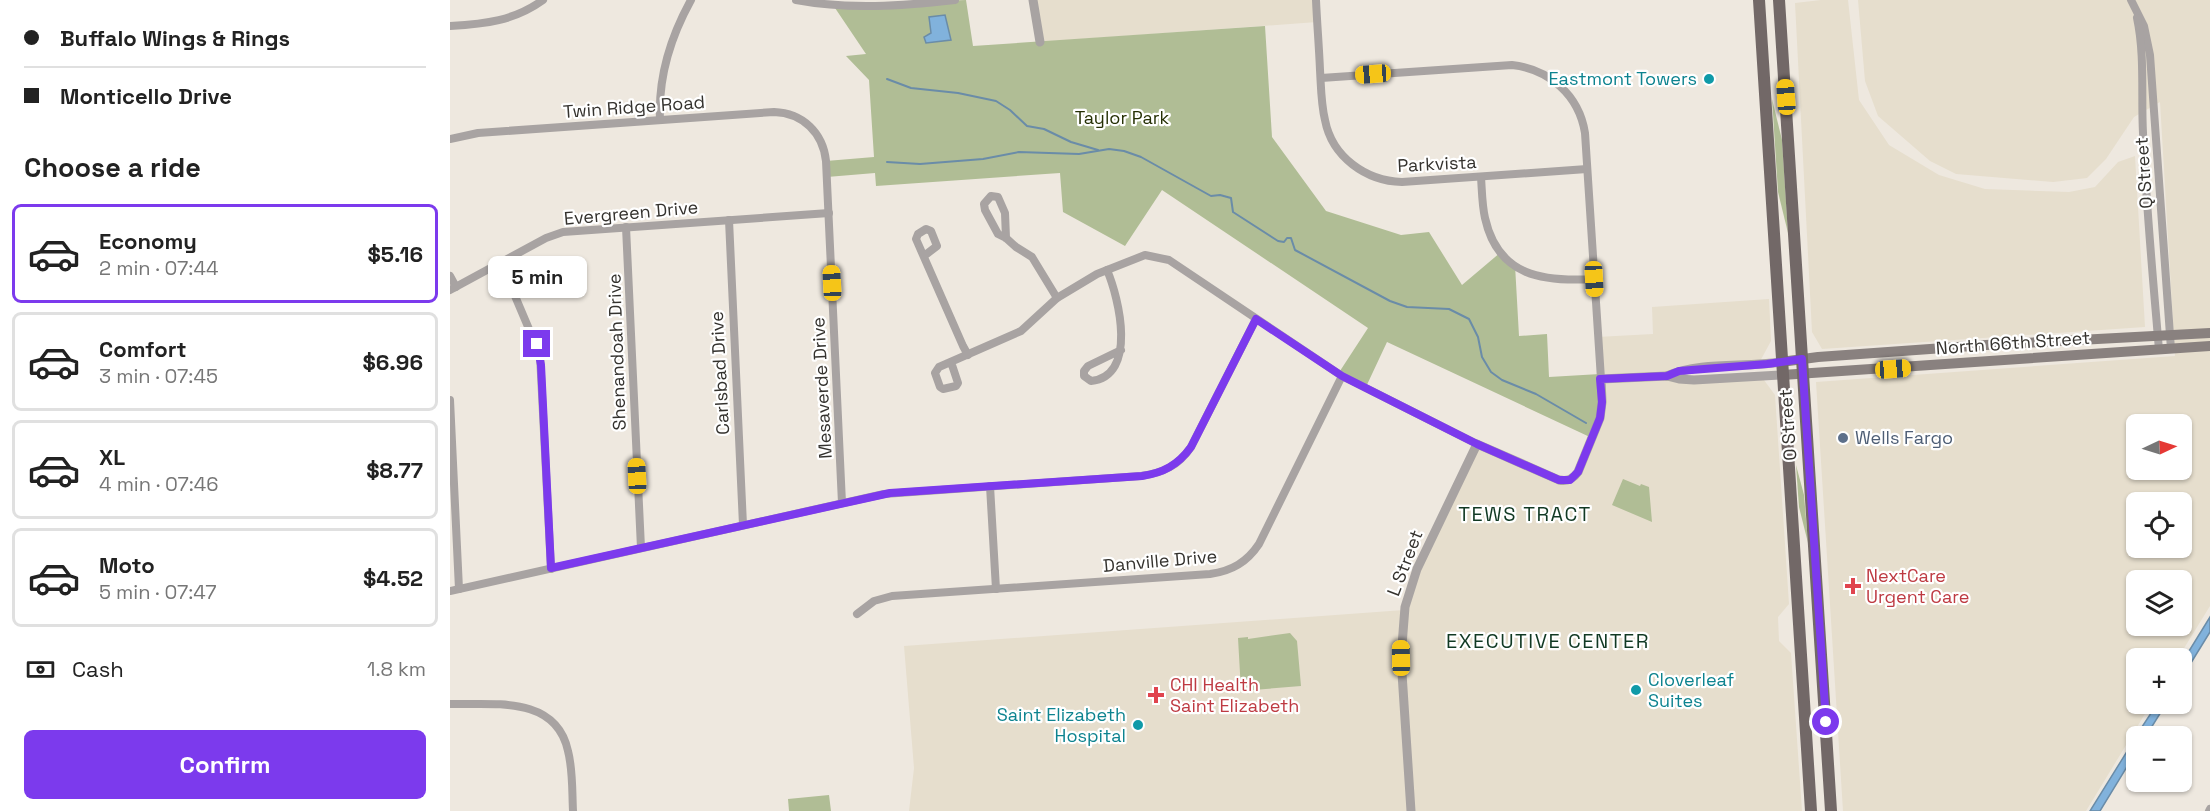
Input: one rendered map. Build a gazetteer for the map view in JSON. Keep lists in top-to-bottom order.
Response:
{
  "streets": {
    "main road": ["North 66th Street", "O Street"],
    "street": [
      "Twin Ridge Road",
      "Parkvista",
      "Q Street",
      "Evergreen Drive",
      "Shenandoah Drive",
      "Carlsbad Drive",
      "Mesaverde Drive",
      "Danville Drive",
      "L Street"
    ]
  },
  "crossings": [
    ["Twin Ridge Road", "Mesaverde Drive"],
    ["Q Street", "North 66th Street"],
    ["Evergreen Drive", "Shenandoah Drive"],
    ["Evergreen Drive", "Carlsbad Drive"],
    ["Evergreen Drive", "Mesaverde Drive"],
    ["North 66th Street", "O Street"]
  ],
  "districts": ["TEWS TRACT", "EXECUTIVE CENTER"],
  "parks": ["Taylor Park"],
  "places": {
    "other": [
      "Eastmont Towers",
      "Wells Fargo",
      "Cloverleaf Suites",
      "Saint Elizabeth Hospital"
    ],
    "health": ["NextCare Urgent Care", "CHI Health Saint Elizabeth"]
  },
  "north": "right",
  "page": {
    "banner": ["Buffalo Wings & Rings", "Monticello Drive"],
    "heading": "Choose a ride",
    "list": [
      {
        "name": "Economy",
        "note": "2 min · 07:44",
        "value": "$5.16"
      },
      {
        "name": "Comfort",
        "note": "3 min · 07:45",
        "value": "$6.96"
      },
      {
        "name": "XL",
        "note": "4 min · 07:46",
        "value": "$8.77"
      },
      {
        "name": "Moto",
        "note": "5 min · 07:47",
        "value": "$4.52"
      }
    ],
    "bubble": "5 min",
    "map_buttons": ["+", "−"],
    "pay": ["Cash", "1.8 km"],
    "buttons": "Confirm"
  }
}
